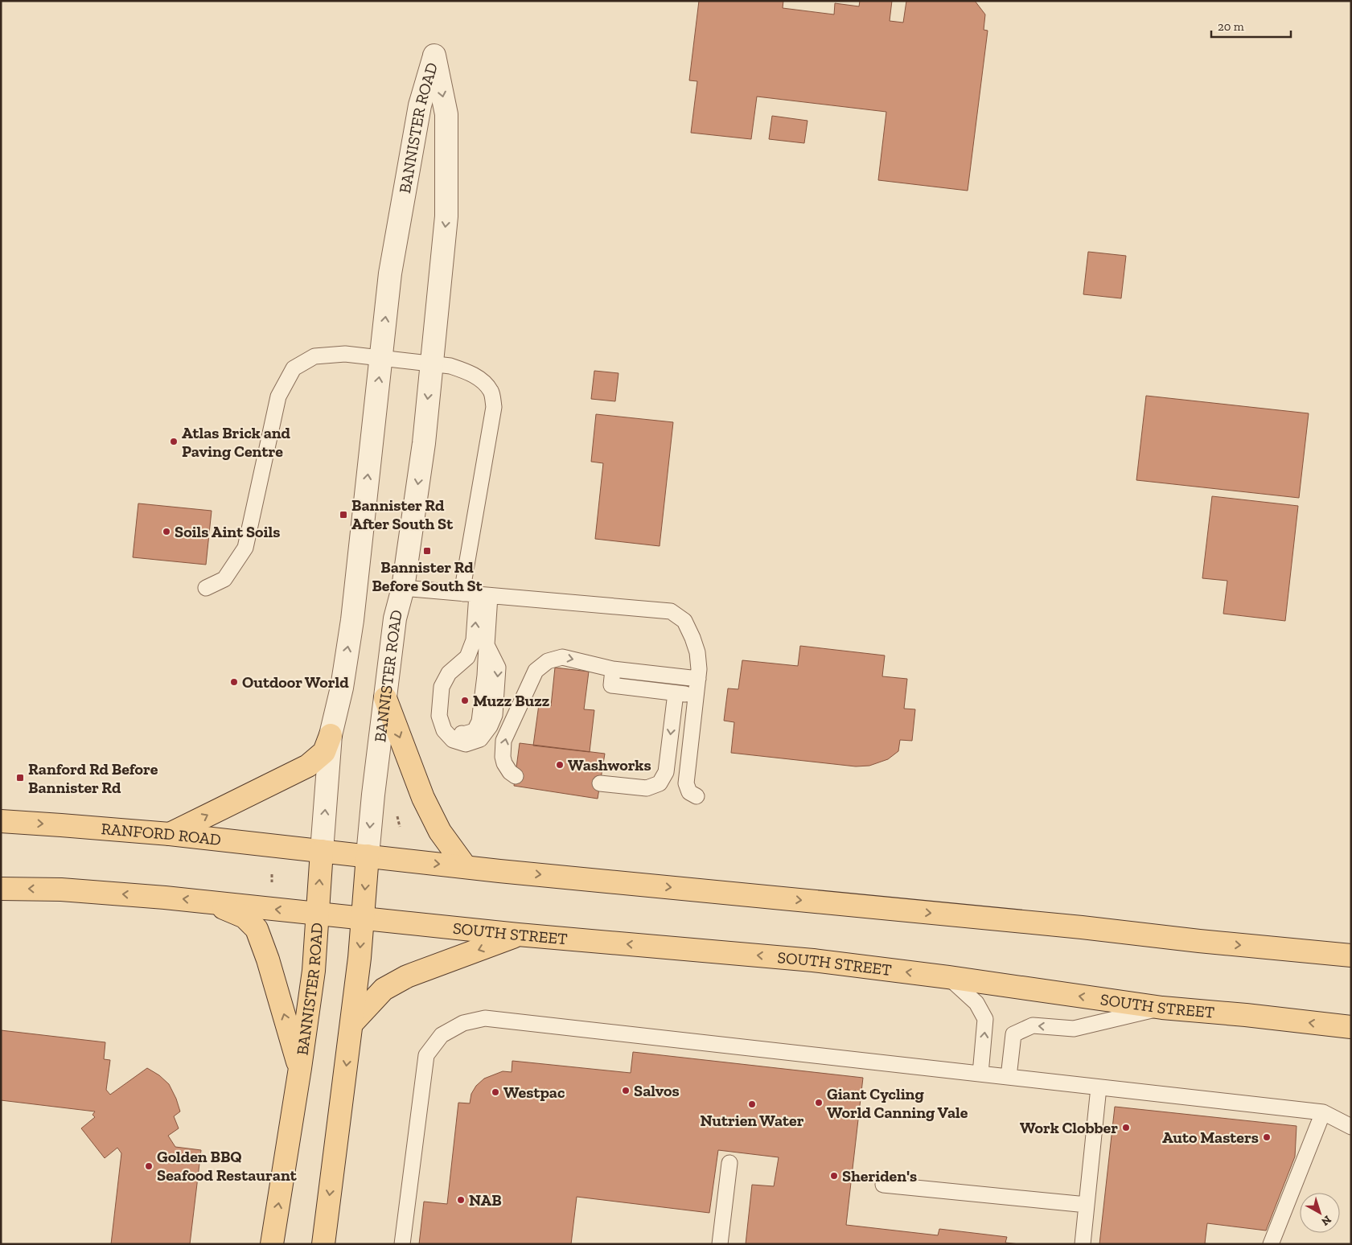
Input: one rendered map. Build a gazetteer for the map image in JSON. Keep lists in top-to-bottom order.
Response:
{
  "streets": {
    "main road": ["BANNISTER ROAD", "RANFORD ROAD", "SOUTH STREET"]
  },
  "crossings": [
    ["BANNISTER ROAD", "RANFORD ROAD"],
    ["BANNISTER ROAD", "SOUTH STREET"]
  ],
  "places": {
    "other": [
      "Atlas Brick and Paving Centre",
      "Soils Aint Soils",
      "Outdoor World",
      "Muzz Buzz",
      "Washworks",
      "Salvos",
      "Westpac",
      "Giant Cycling World Canning Vale",
      "Nutrien Water",
      "Work Clobber",
      "Auto Masters",
      "Golden BBQ Seafood Restaurant",
      "Sheriden's",
      "NAB"
    ],
    "transit": ["Bannister Rd After South St", "Bannister Rd Before South St", "Ranford Rd Before Bannister Rd"]
  },
  "scale_bar": "20 m",
  "north": "bottom right"
}
